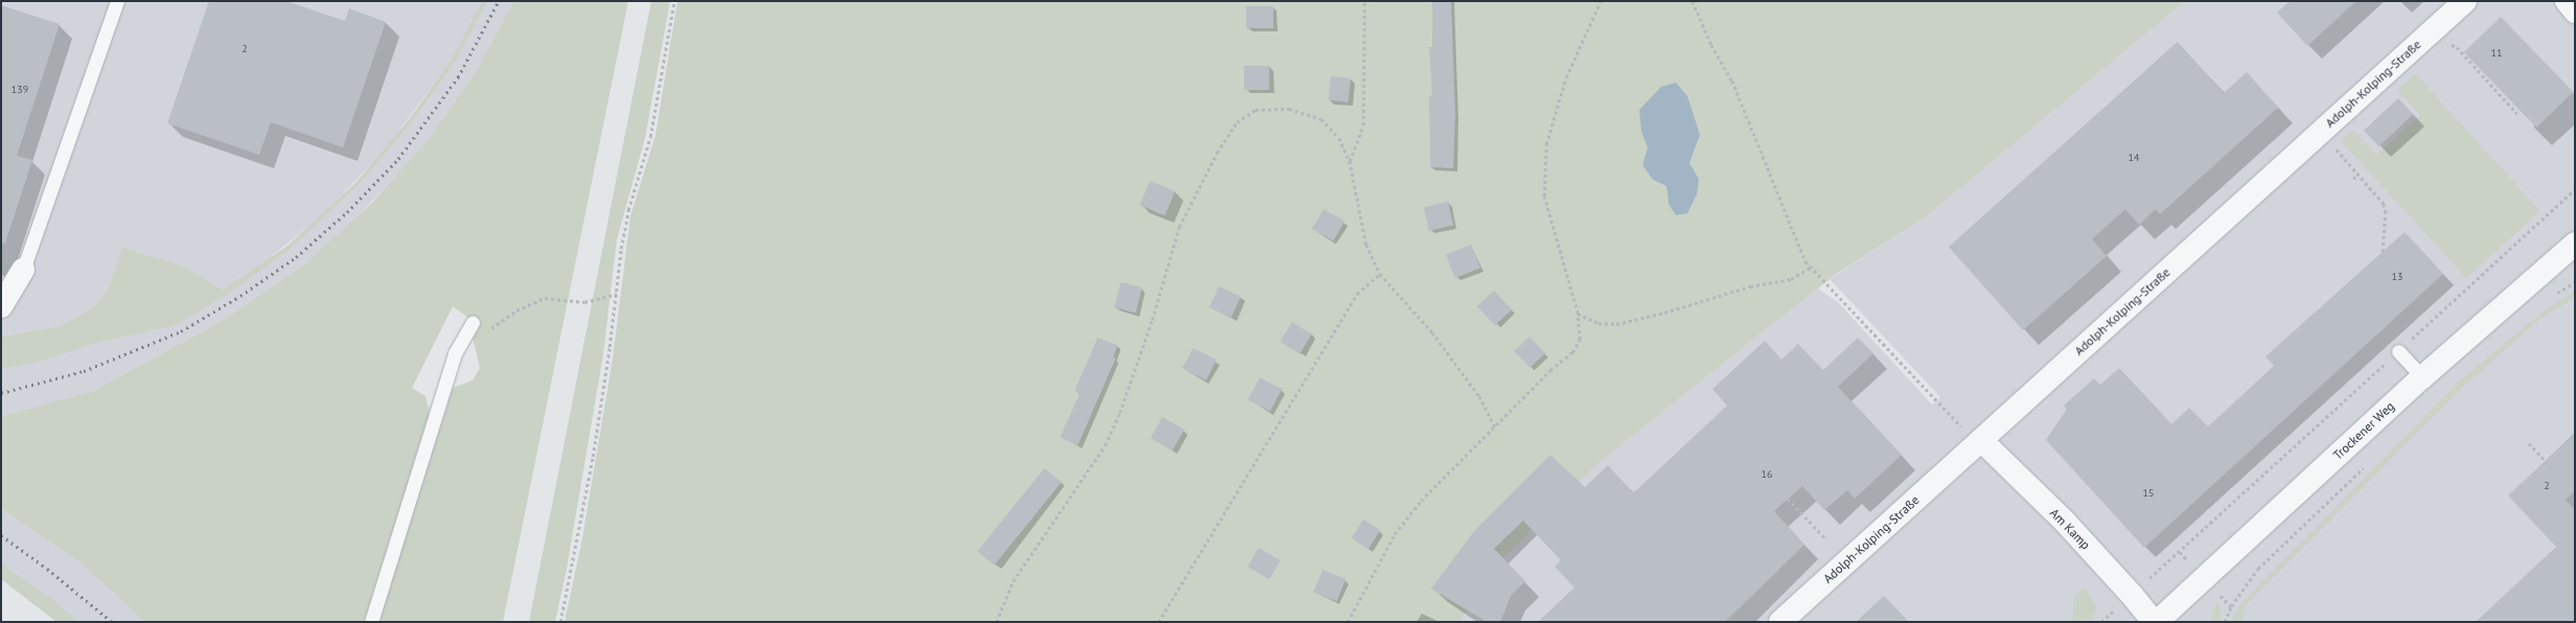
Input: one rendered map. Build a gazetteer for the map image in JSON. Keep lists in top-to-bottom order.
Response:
{
  "streets": {
    "street": ["Adolph-Kolping-Straße", "Trockener Weg", "Am Kamp"]
  },
  "crossings": [
    ["Adolph-Kolping-Straße", "Am Kamp"]
  ],
  "house_numbers": [
    "2",
    "11",
    "139",
    "14",
    "13",
    "16",
    "2",
    "15"
  ]
}
